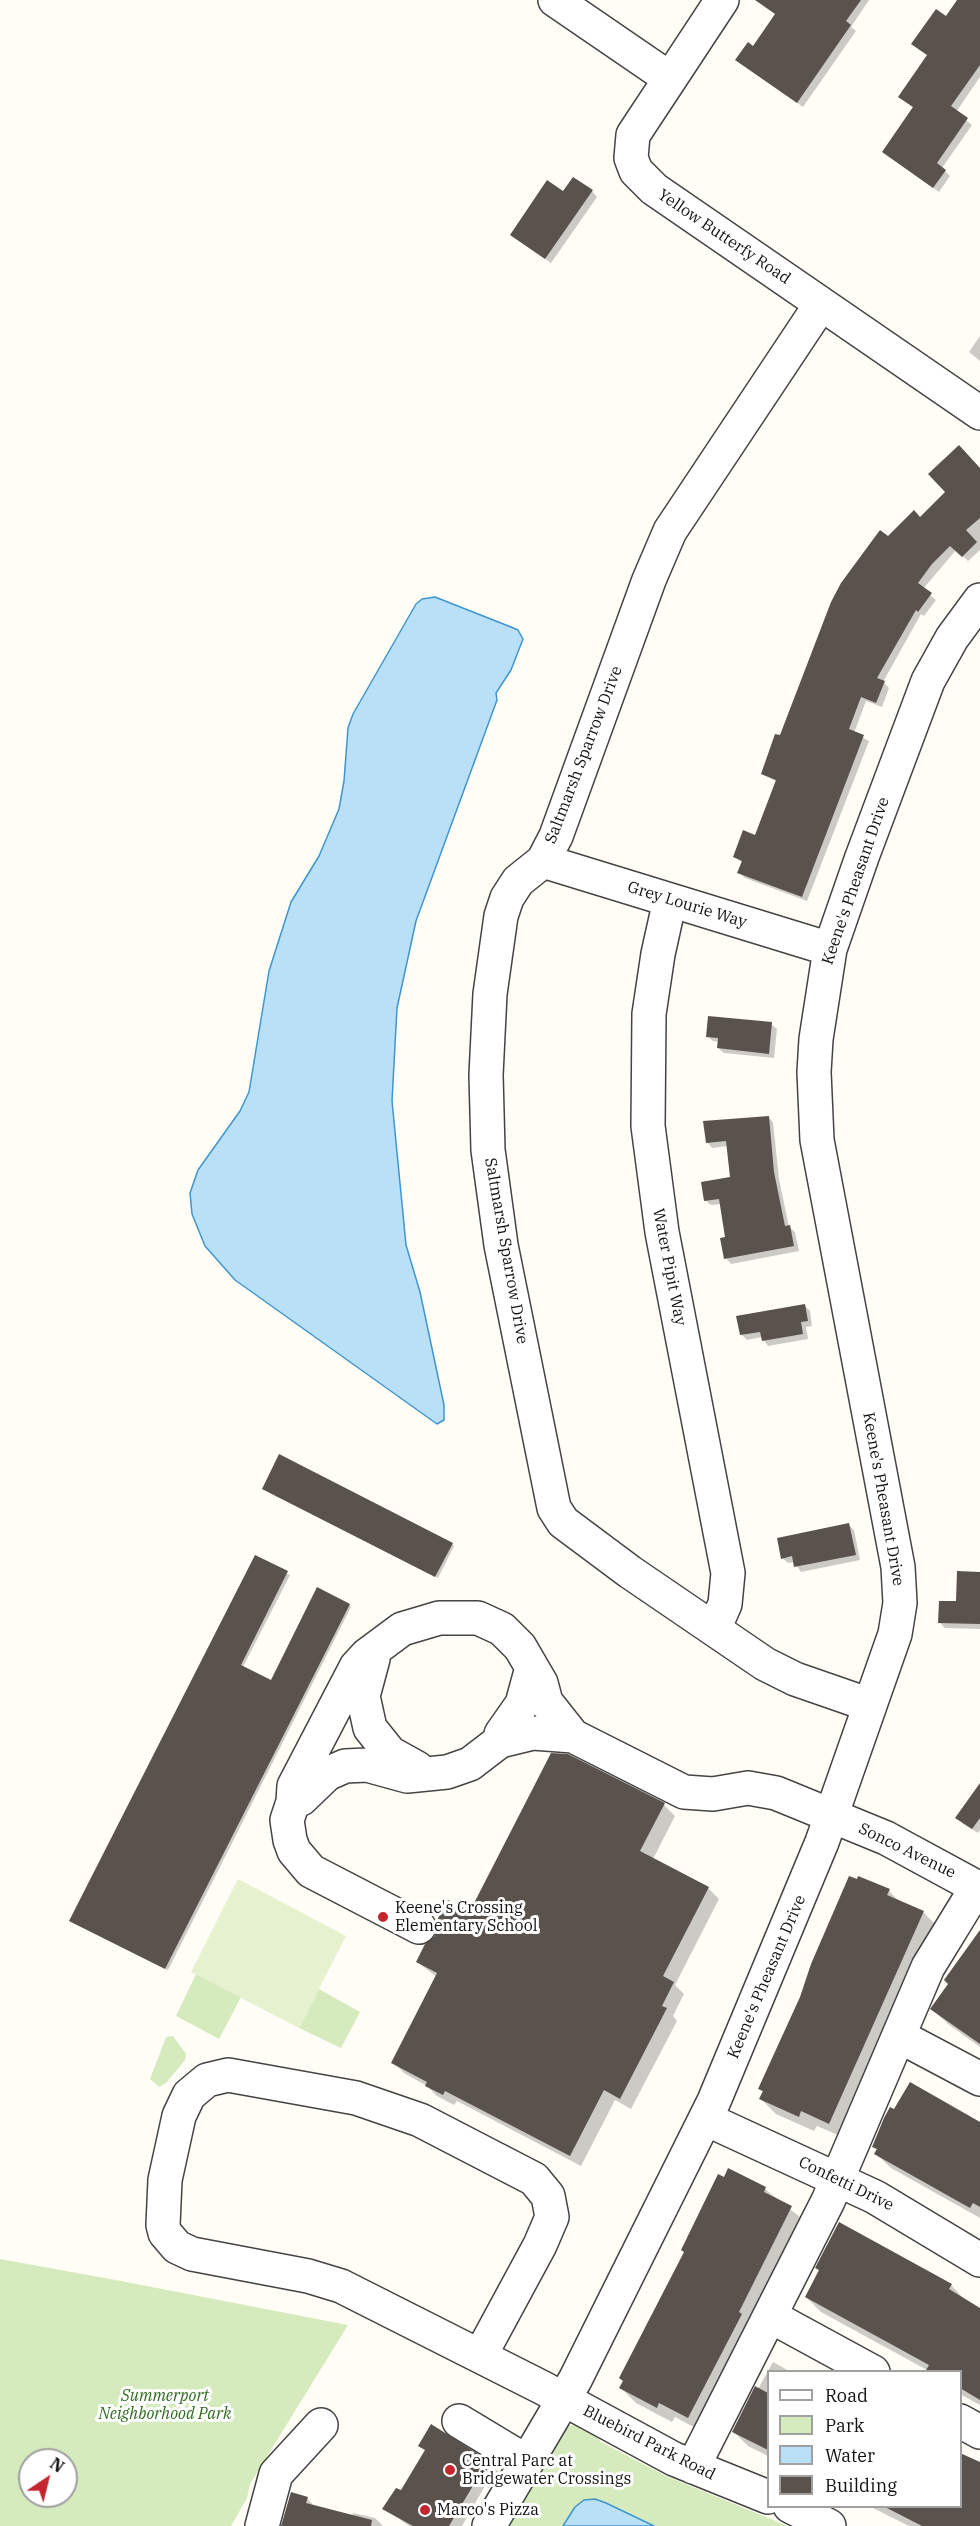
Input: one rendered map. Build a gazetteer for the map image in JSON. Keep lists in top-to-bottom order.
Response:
{
  "streets": {
    "street": [
      "Yellow Butterfy Road",
      "Saltmarsh Sparrow Drive",
      "Keene's Pheasant Drive",
      "Grey Lourie Way",
      "Water Pipit Way",
      "Sonco Avenue",
      "Confetti Drive",
      "Bluebird Park Road"
    ]
  },
  "crossings": [
    ["Yellow Butterfy Road", "Saltmarsh Sparrow Drive"],
    ["Saltmarsh Sparrow Drive", "Keene's Pheasant Drive"],
    ["Saltmarsh Sparrow Drive", "Grey Lourie Way"],
    ["Saltmarsh Sparrow Drive", "Water Pipit Way"],
    ["Keene's Pheasant Drive", "Grey Lourie Way"],
    ["Keene's Pheasant Drive", "Sonco Avenue"],
    ["Keene's Pheasant Drive", "Confetti Drive"],
    ["Keene's Pheasant Drive", "Bluebird Park Road"],
    ["Grey Lourie Way", "Water Pipit Way"]
  ],
  "parks": ["Summerport Neighborhood Park"],
  "places": ["Keene's Crossing Elementary School", "Central Parc at Bridgewater Crossings", "Marco's Pizza"],
  "legend": [
    "Road",
    "Park",
    "Water",
    "Building"
  ],
  "north": "top right"
}
